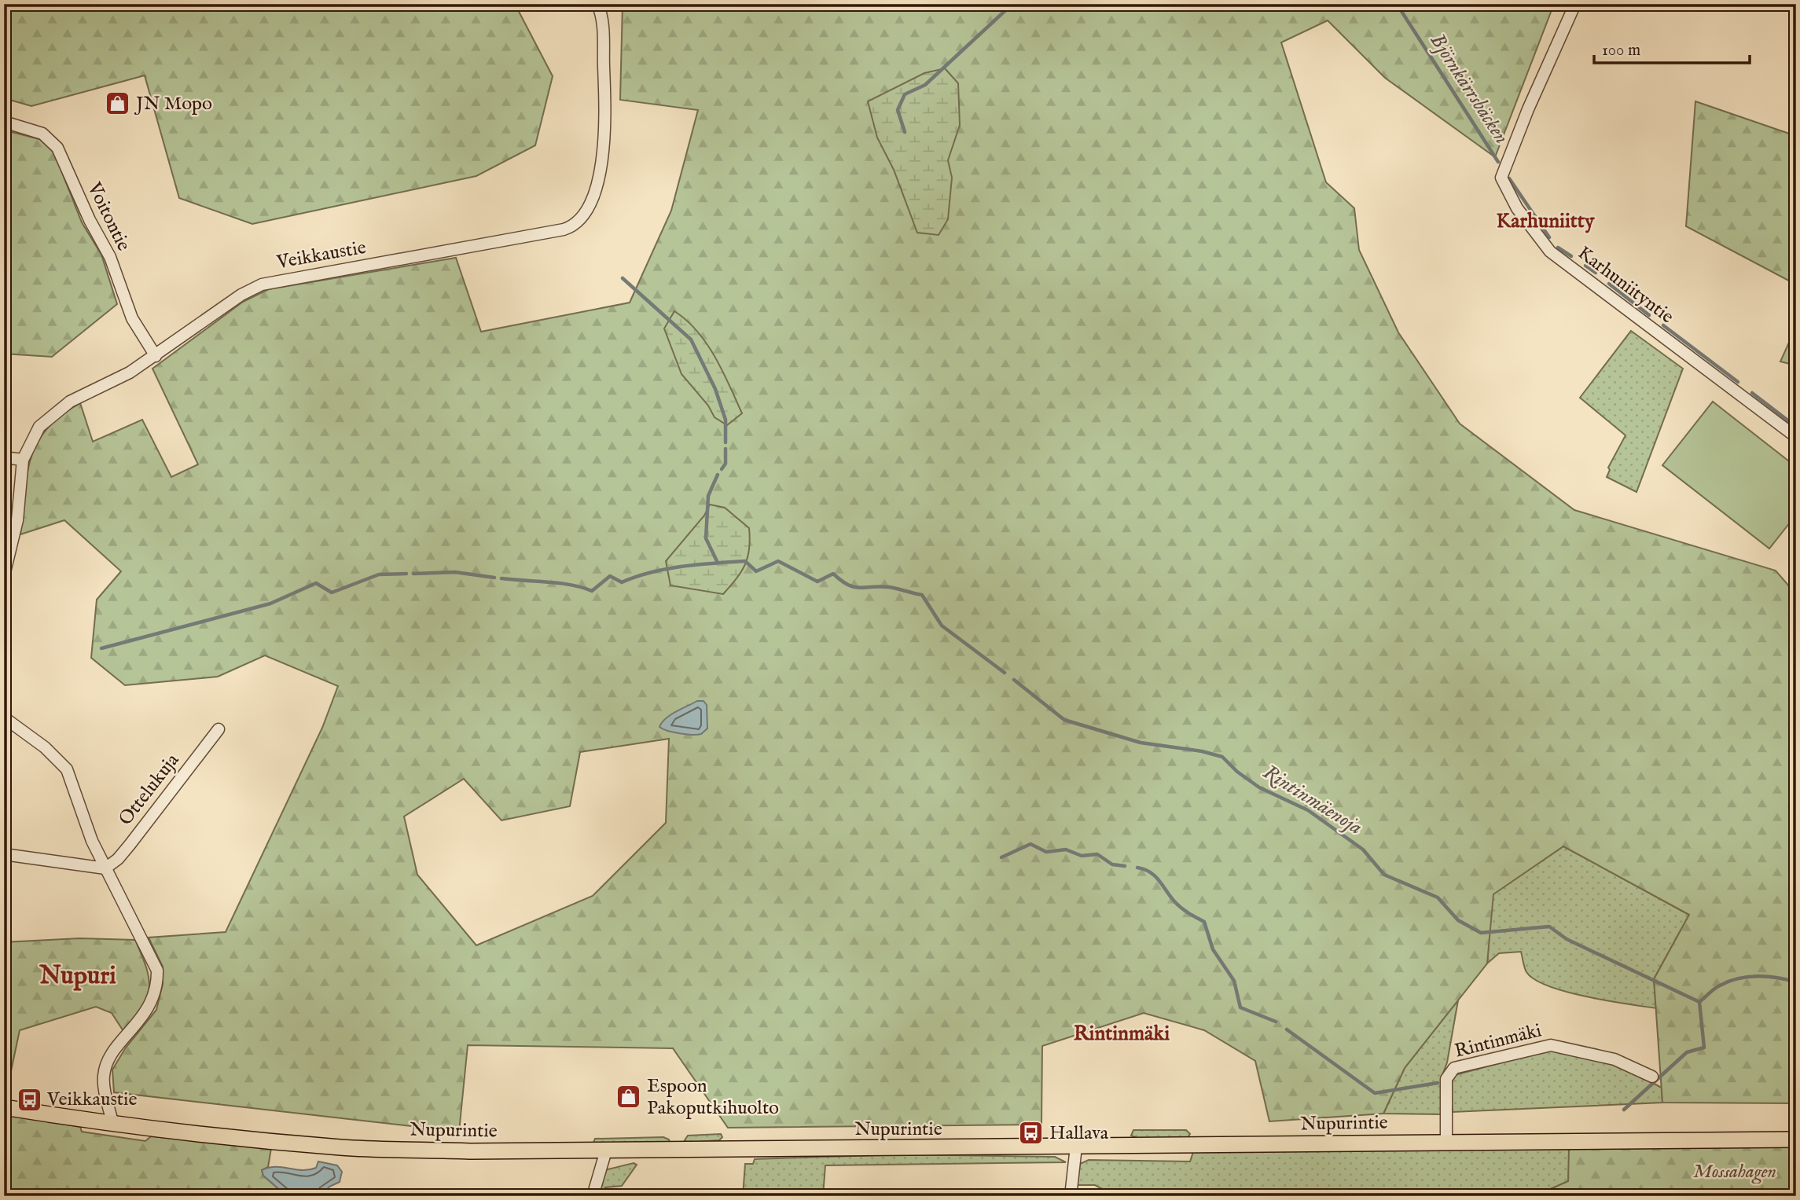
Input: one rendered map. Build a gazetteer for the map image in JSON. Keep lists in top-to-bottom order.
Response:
{
  "streets": {
    "main road": ["Nupurintie"],
    "street": [
      "Voitontie",
      "Veikkaustie",
      "Karhuniityntie",
      "Ottelukuja",
      "Rintinmäki"
    ]
  },
  "crossings": [
    ["Voitontie", "Veikkaustie"],
    ["Rintinmäki", "Nupurintie"]
  ],
  "districts": ["Karhuniitty", "Nupuri", "Rintinmäki"],
  "water": ["Björnkärrsbäcken", "Rintinmäenoja"],
  "parks": ["Mossahagen"],
  "places": {
    "shop": ["JN Mopo", "Espoon Pakoputkihuolto"],
    "bus stop": ["Veikkaustie", "Hallava"]
  },
  "scale_bar": "100 m"
}
